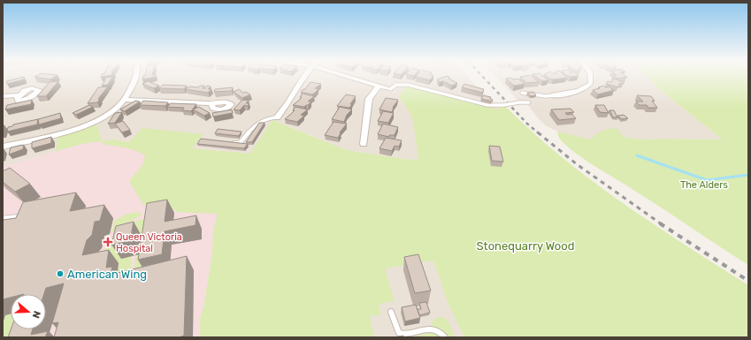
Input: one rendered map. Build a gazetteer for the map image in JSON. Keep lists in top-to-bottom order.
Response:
{
  "parks": ["The Alders", "Stonequarry Wood"],
  "places": {
    "health": ["Queen Victoria Hospital"],
    "other": ["American Wing"]
  },
  "north": "right"
}
